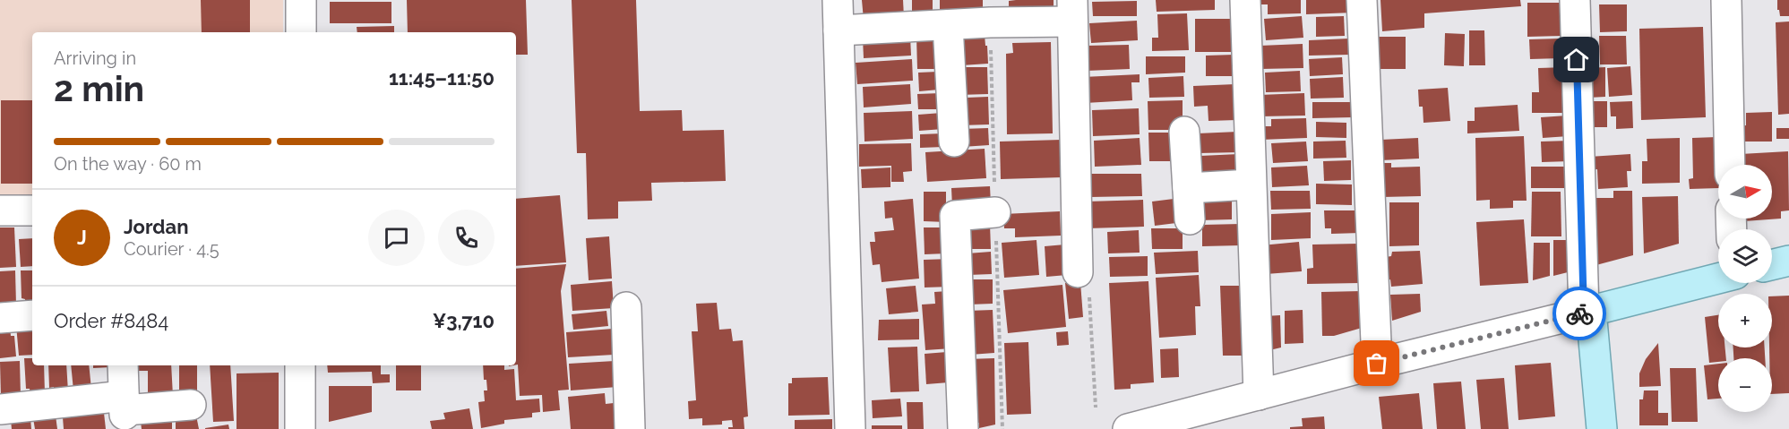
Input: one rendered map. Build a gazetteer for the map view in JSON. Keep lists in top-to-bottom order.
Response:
{
  "north": "right",
  "page": {
    "heading": ["2 min", "Arriving in", "11:45–11:50"],
    "panel": [
      "Jordan",
      "Courier · 4.5",
      "Order #8484",
      "¥3,710"
    ],
    "bar": "On the way · 60 m",
    "map_buttons": ["+", "−"],
    "round": "J"
  }
}
